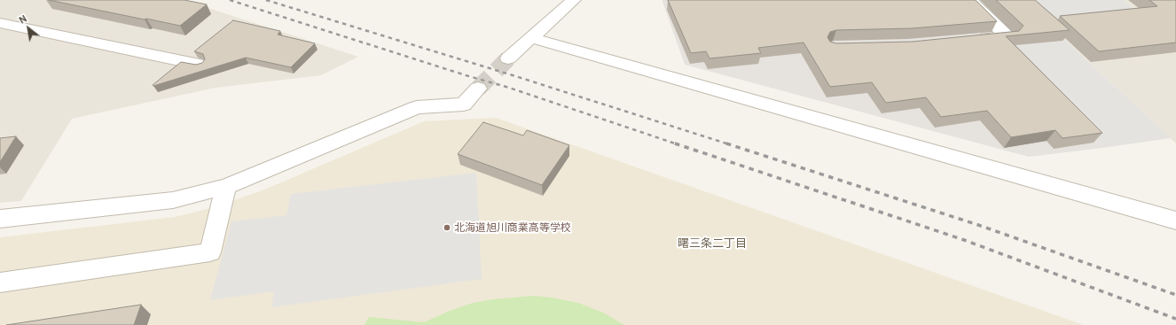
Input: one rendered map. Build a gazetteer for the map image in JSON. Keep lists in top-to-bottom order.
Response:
{
  "districts": ["曙三条二丁目"],
  "places": ["北海道旭川商業高等学校"],
  "north": "top left"
}
